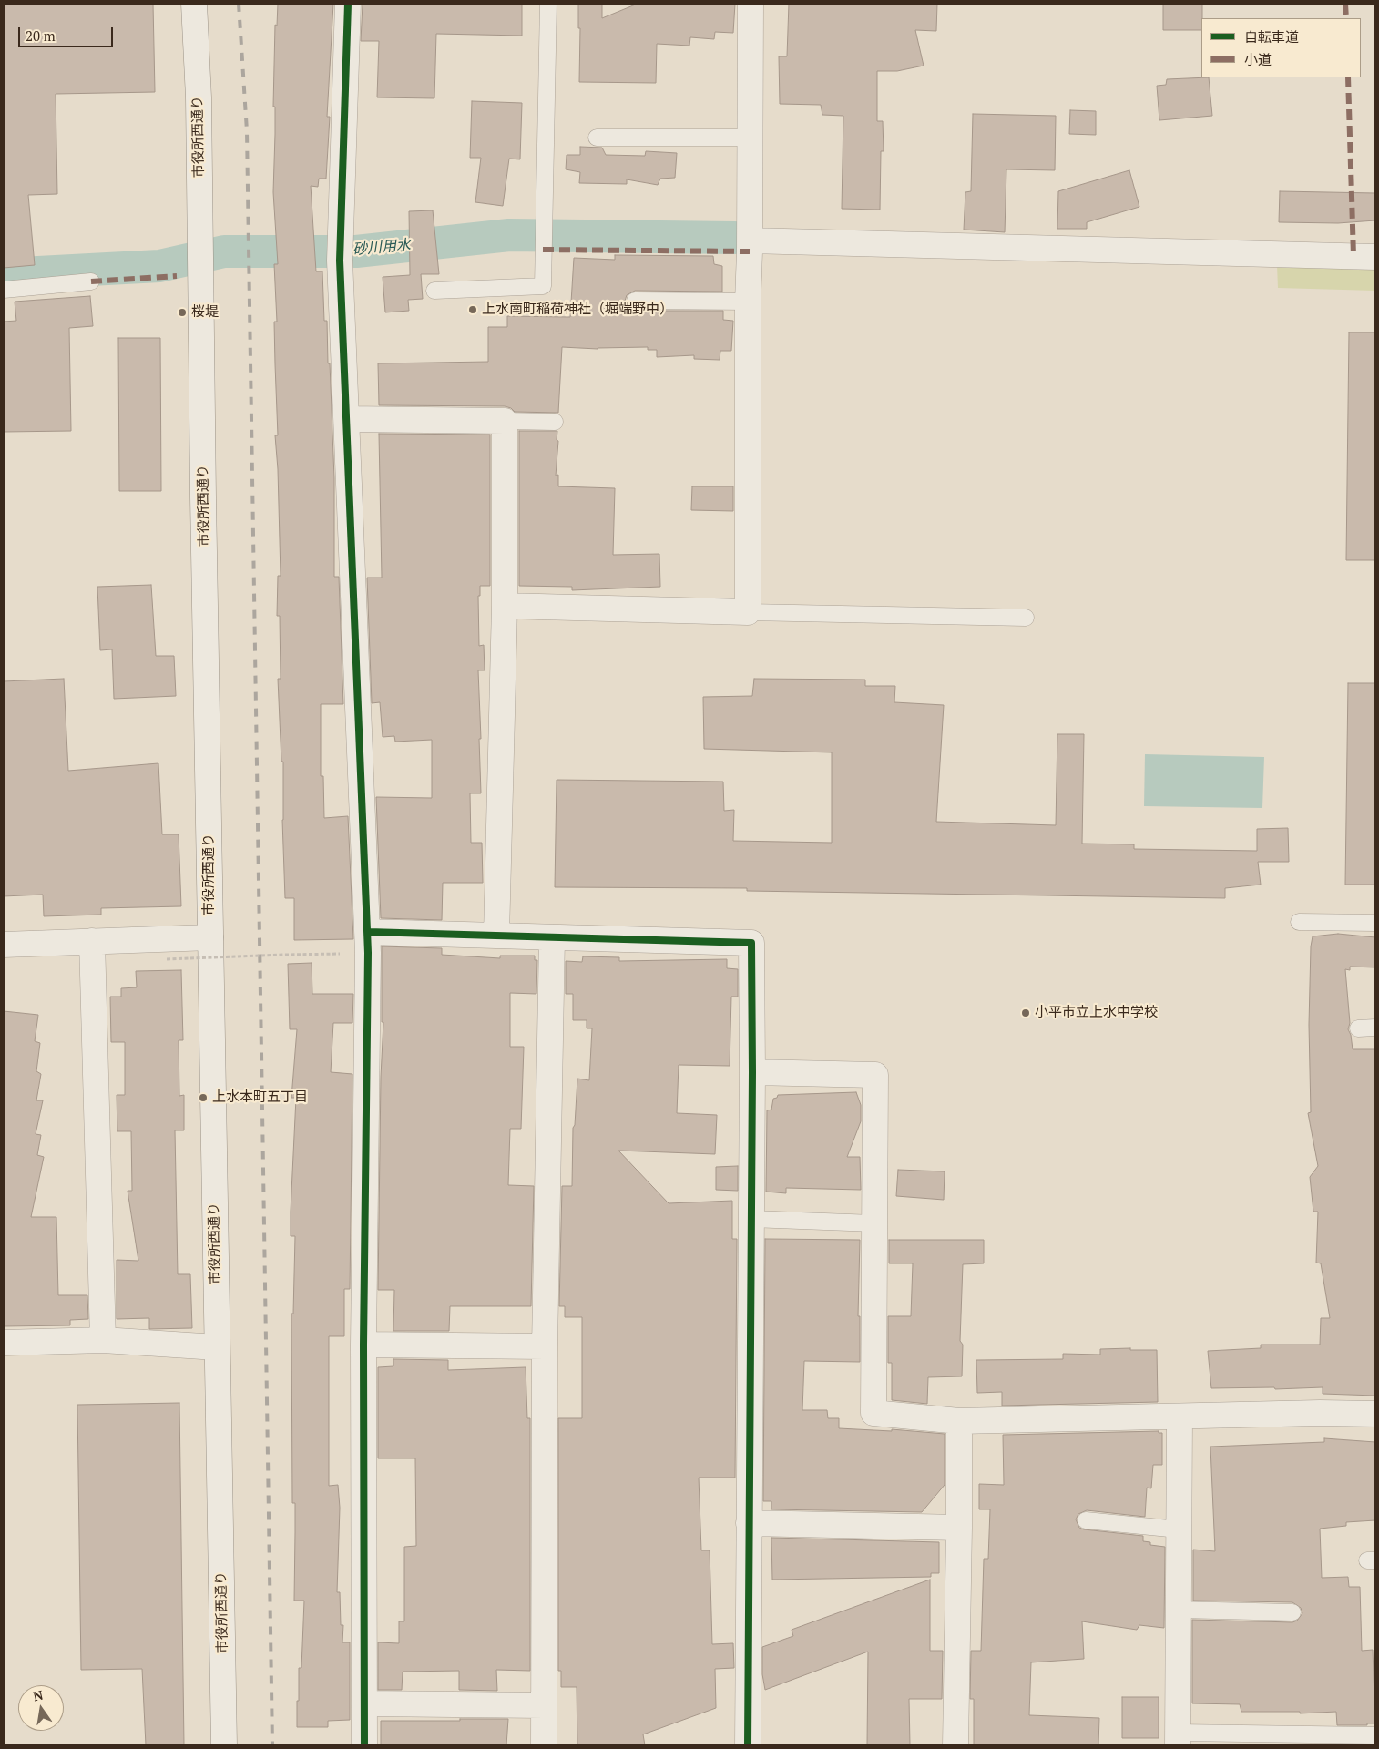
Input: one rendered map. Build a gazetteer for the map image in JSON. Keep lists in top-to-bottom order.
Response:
{
  "streets": {
    "street": ["市役所西通り"]
  },
  "water": ["砂川用水"],
  "places": [
    "上水南町稲荷神社（堀端野中）",
    "桜堤",
    "小平市立上水中学校",
    "上水本町五丁目"
  ],
  "legend": ["自転車道", "小道"],
  "scale_bar": "20 m",
  "north": "top"
}
